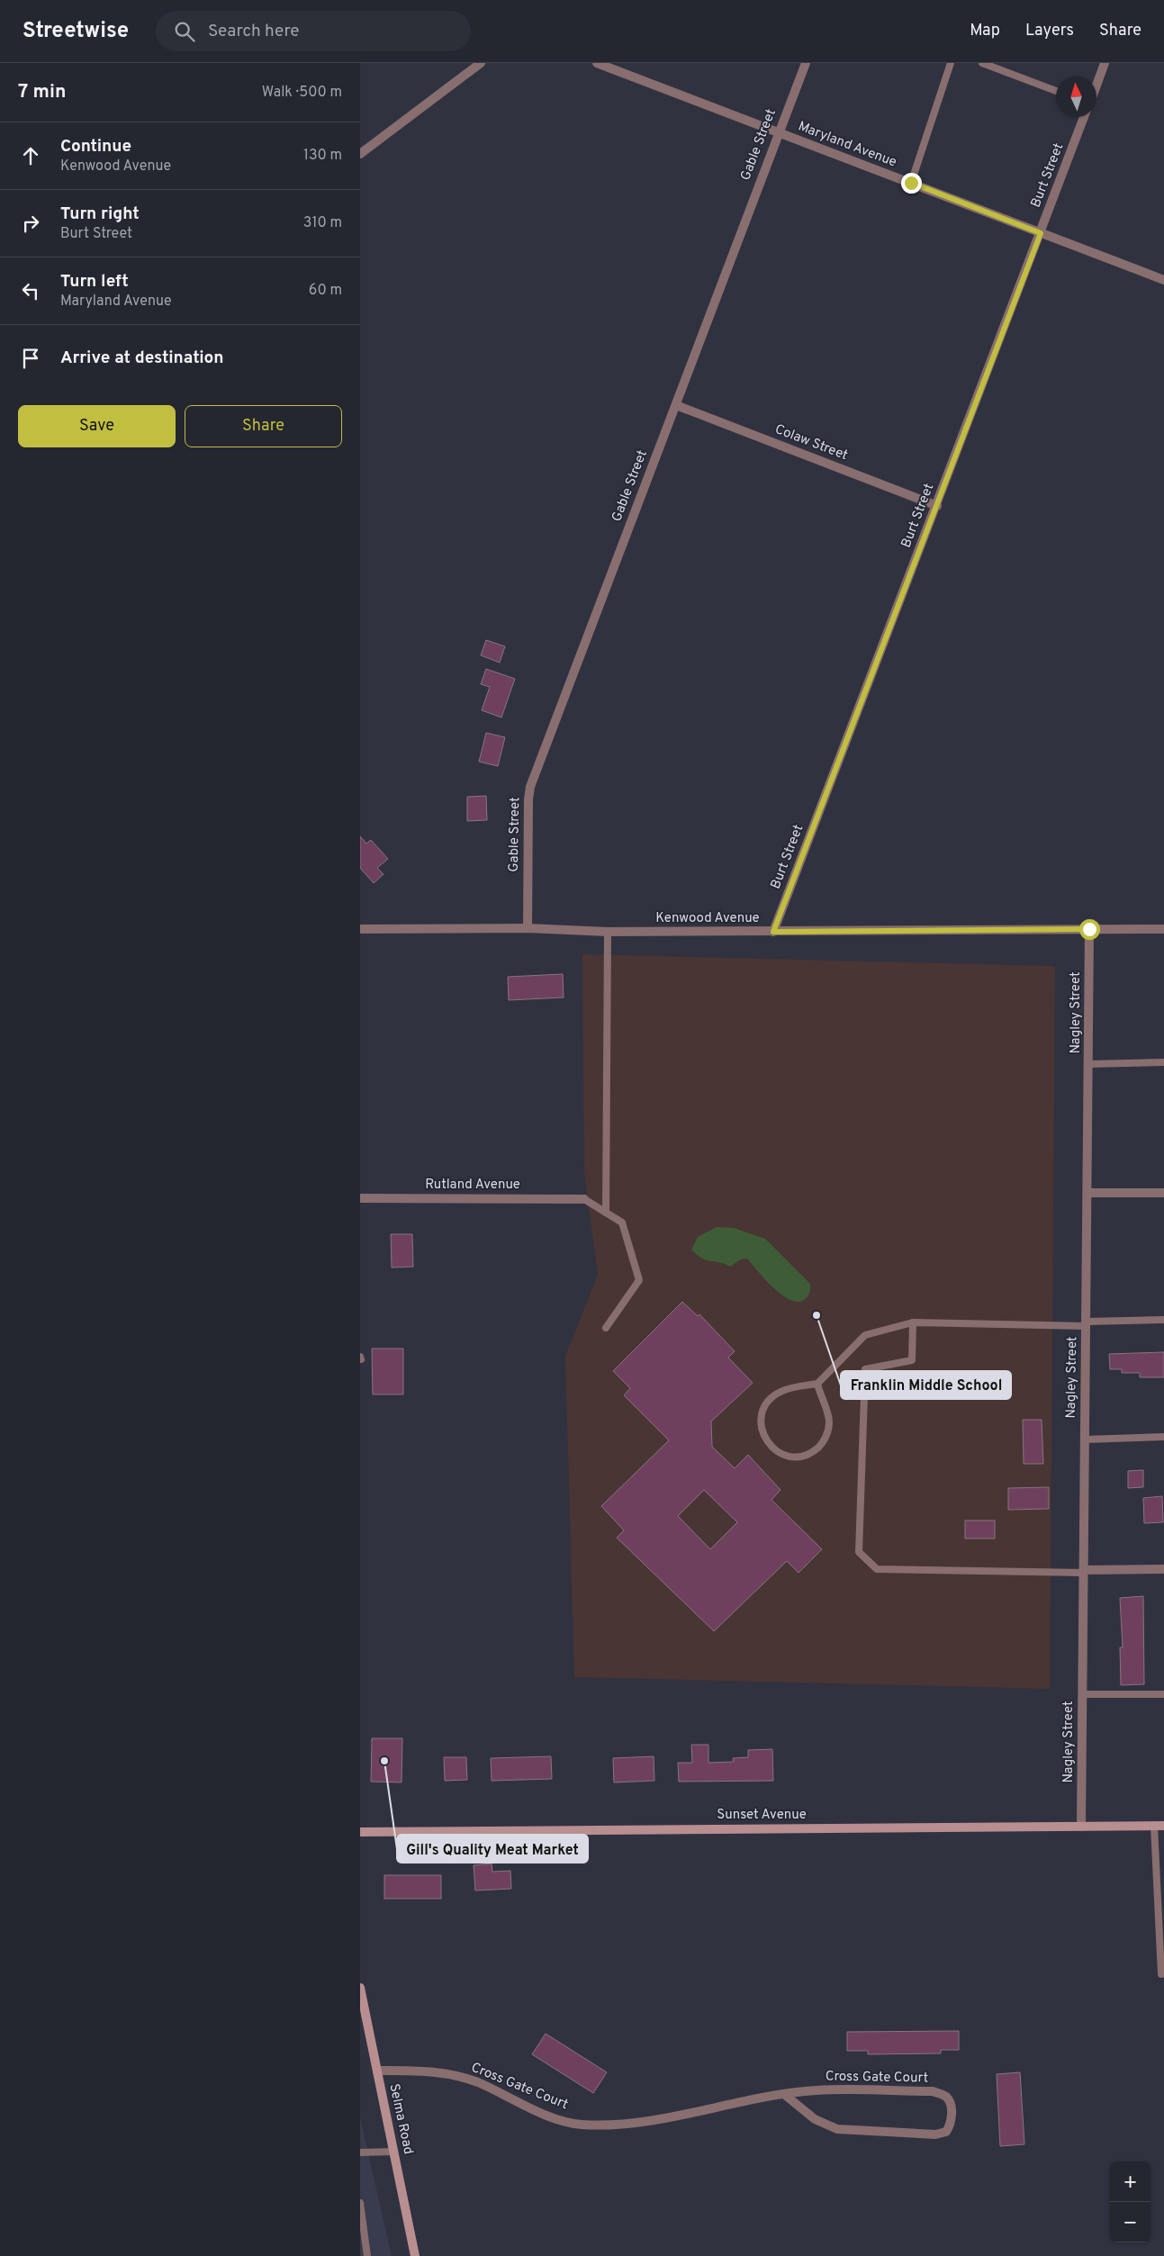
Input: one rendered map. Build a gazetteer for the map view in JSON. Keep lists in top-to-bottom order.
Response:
{
  "streets": {
    "street": [
      "Gable Street",
      "Maryland Avenue",
      "Burt Street",
      "Colaw Street",
      "Kenwood Avenue",
      "Nagley Street",
      "Rutland Avenue",
      "Sunset Avenue",
      "Cross Gate Court",
      "Selma Road"
    ]
  },
  "crossings": [
    ["Gable Street", "Maryland Avenue"],
    ["Gable Street", "Colaw Street"],
    ["Gable Street", "Kenwood Avenue"],
    ["Maryland Avenue", "Burt Street"],
    ["Burt Street", "Colaw Street"],
    ["Burt Street", "Kenwood Avenue"],
    ["Kenwood Avenue", "Nagley Street"],
    ["Nagley Street", "Sunset Avenue"],
    ["Cross Gate Court", "Selma Road"]
  ],
  "places": ["Franklin Middle School", "Gill's Quality Meat Market"],
  "north": "top",
  "page": {
    "header": "Streetwise",
    "search": "Search here",
    "nav": ["Map", "Layers", "Share"],
    "heading": ["7 min", "Walk · 500 m"],
    "list": [
      ["Continue", "Kenwood Avenue", "130 m"],
      ["Turn right", "Burt Street", "310 m"],
      ["Turn left", "Maryland Avenue", "60 m"],
      "Arrive at destination"
    ],
    "buttons": ["Save", "Share"],
    "map_buttons": ["+", "−"]
  }
}
